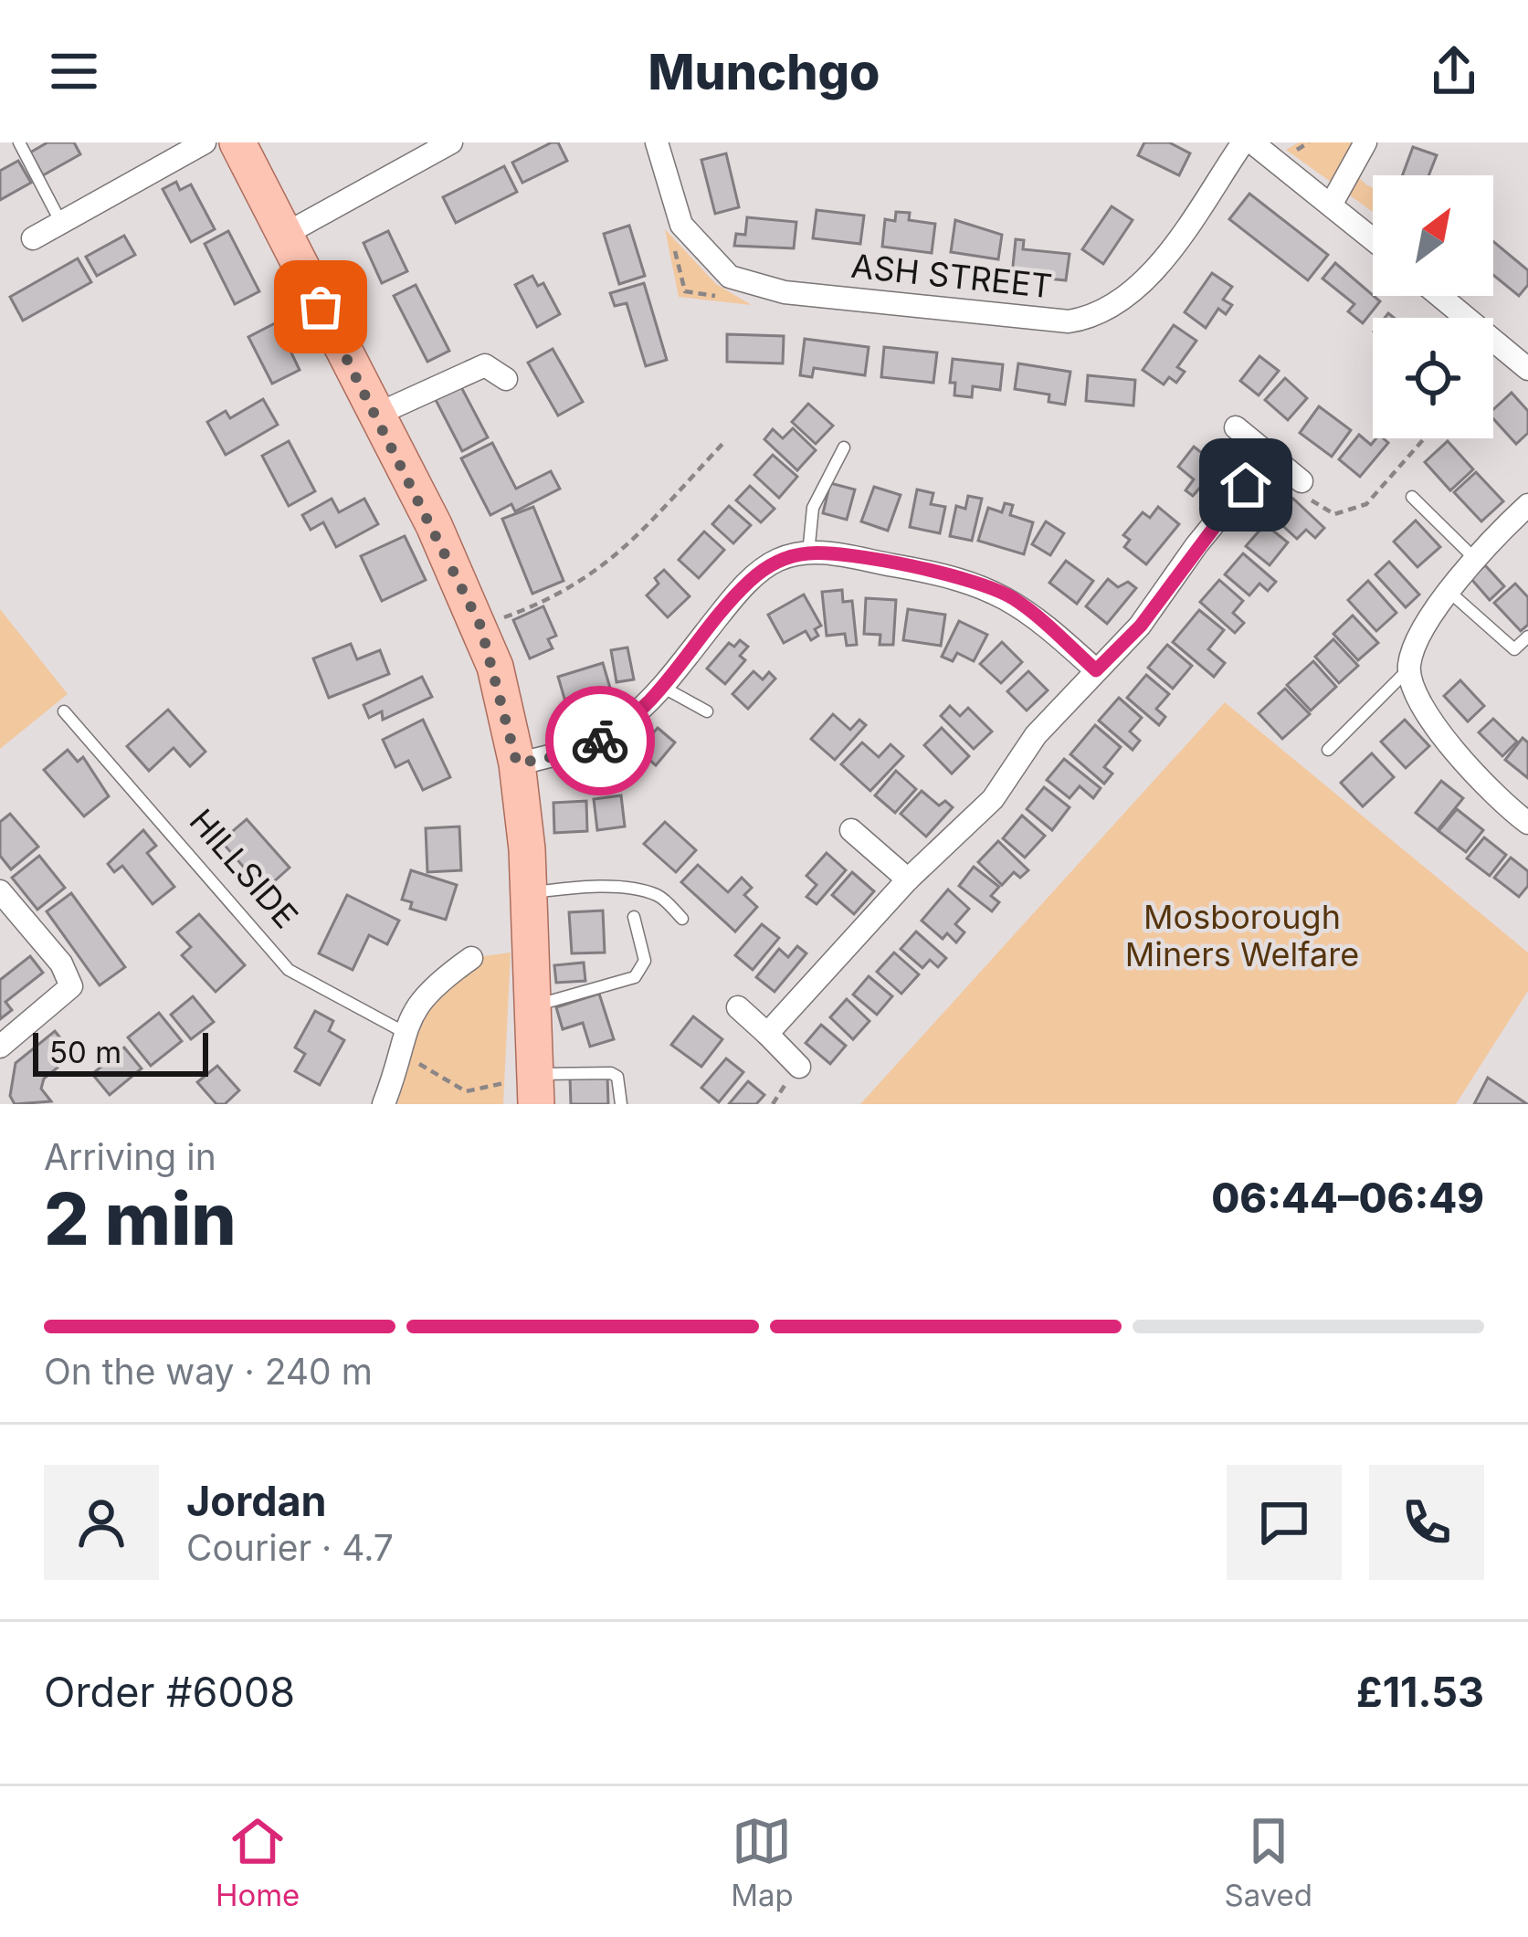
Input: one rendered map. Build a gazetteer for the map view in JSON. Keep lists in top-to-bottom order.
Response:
{
  "streets": {
    "street": ["ASH STREET"],
    "lane": ["HILLSIDE"]
  },
  "parks": ["Mosborough Miners Welfare"],
  "scale_bar": "50 m",
  "north": "top right",
  "page": {
    "header": "Munchgo",
    "scale": "50 m",
    "heading": ["2 min", "Arriving in", "06:44–06:49"],
    "panel": [
      "Jordan",
      "Courier · 4.7",
      "Order #6008",
      "£11.53"
    ],
    "bar": "On the way · 240 m",
    "tabs": ["Home", "Map", "Saved"]
  }
}
